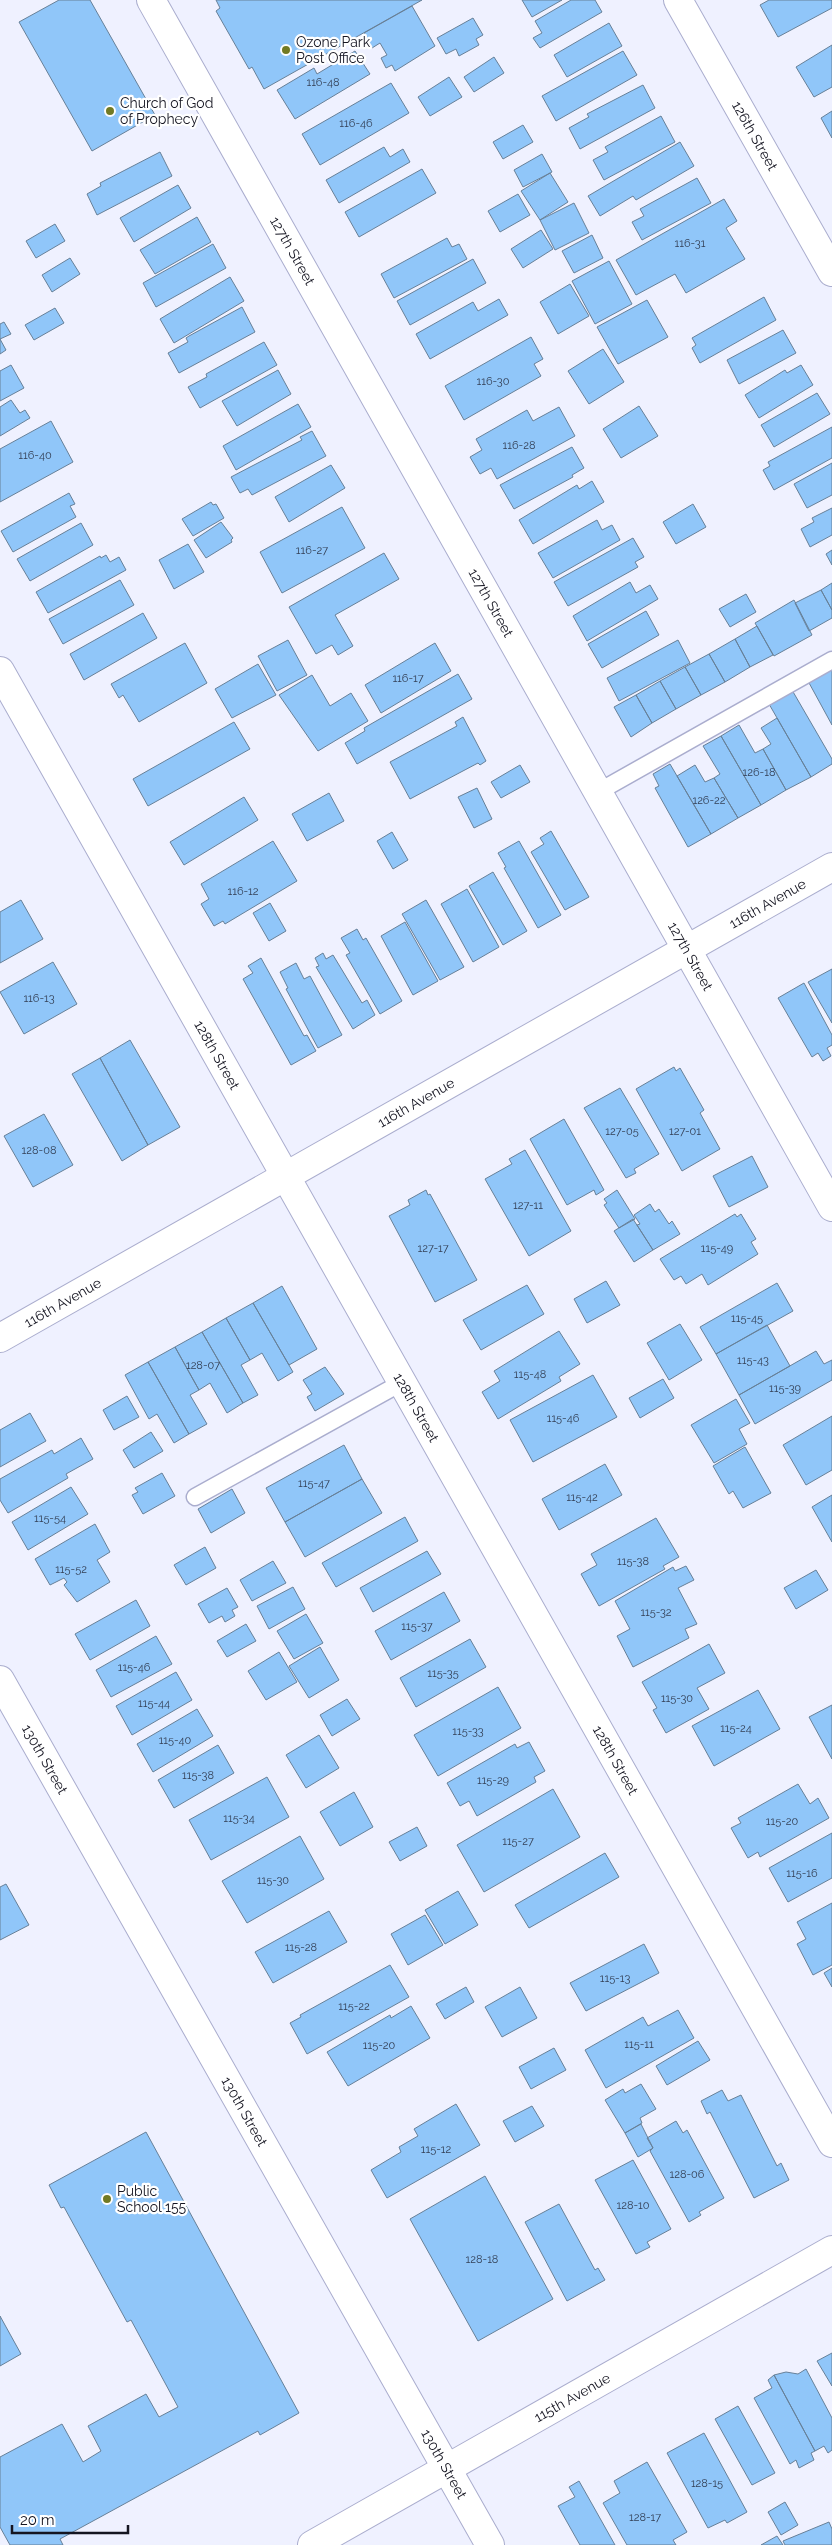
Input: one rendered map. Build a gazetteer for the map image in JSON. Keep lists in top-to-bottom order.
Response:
{
  "streets": {
    "street": [
      "126th Street",
      "127th Street",
      "116th Avenue",
      "128th Street",
      "130th Street",
      "115th Avenue"
    ]
  },
  "crossings": [
    ["127th Street", "116th Avenue"],
    ["116th Avenue", "128th Street"],
    ["130th Street", "115th Avenue"]
  ],
  "places": ["Ozone Park Post Office", "Church of God of Prophecy", "Public School 155"],
  "house_numbers": [
    "116-48",
    "116-46",
    "116-31",
    "116-30",
    "116-28",
    "116-40",
    "116-27",
    "116-17",
    "126-18",
    "126-22",
    "116-12",
    "116-13",
    "127-05",
    "127-01",
    "128-08",
    "127-11",
    "127-17",
    "115-49",
    "115-45",
    "115-43",
    "128-07",
    "115-48",
    "115-39",
    "115-46",
    "115-47",
    "115-42",
    "115-54",
    "115-38",
    "115-52",
    "115-32",
    "115-37",
    "115-46",
    "115-35",
    "115-30",
    "115-44",
    "115-24",
    "115-33",
    "115-40",
    "115-38",
    "115-29",
    "115-34",
    "115-20",
    "115-27",
    "115-16",
    "115-30",
    "115-28",
    "115-13",
    "115-22",
    "115-11",
    "115-20",
    "115-12",
    "128-06",
    "128-10",
    "128-18",
    "128-15",
    "128-17"
  ],
  "scale_bar": "20 m"
}
